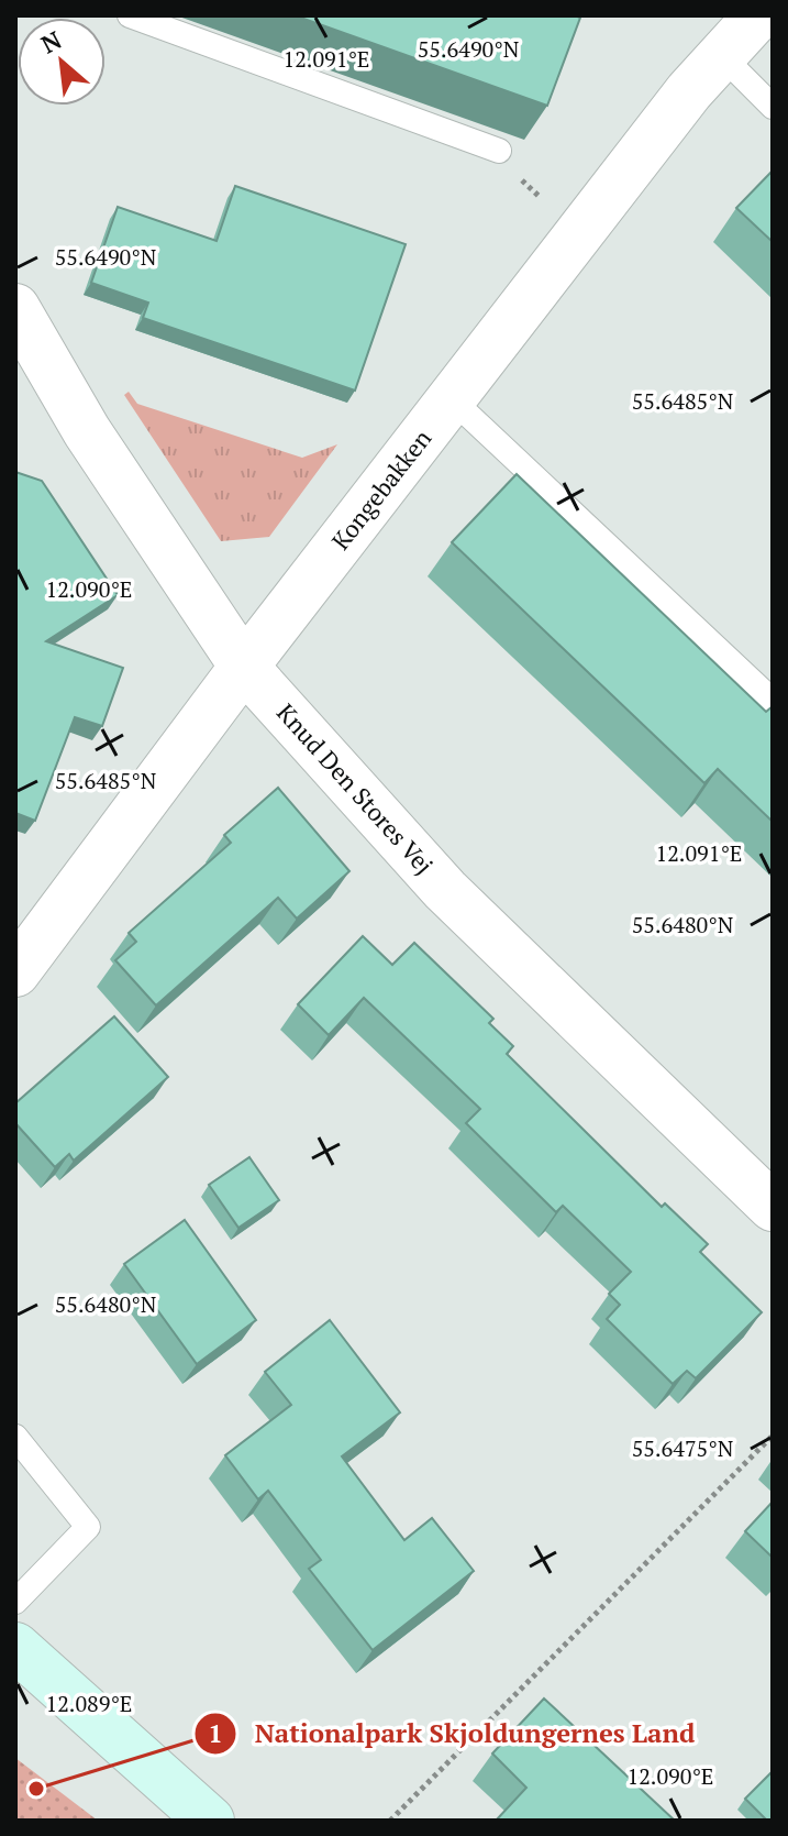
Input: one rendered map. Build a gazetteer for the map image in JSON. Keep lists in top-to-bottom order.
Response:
{
  "streets": {
    "street": ["Kongebakken", "Knud Den Stores Vej"]
  },
  "crossings": [
    ["Kongebakken", "Knud Den Stores Vej"]
  ],
  "places": ["Nationalpark Skjoldungernes Land"],
  "north": "top left",
  "coordinates": [
    "55.6490°N",
    "12.091°E",
    "55.6485°N",
    "12.090°E",
    "55.6480°N",
    "55.6475°N",
    "12.089°E"
  ]
}
